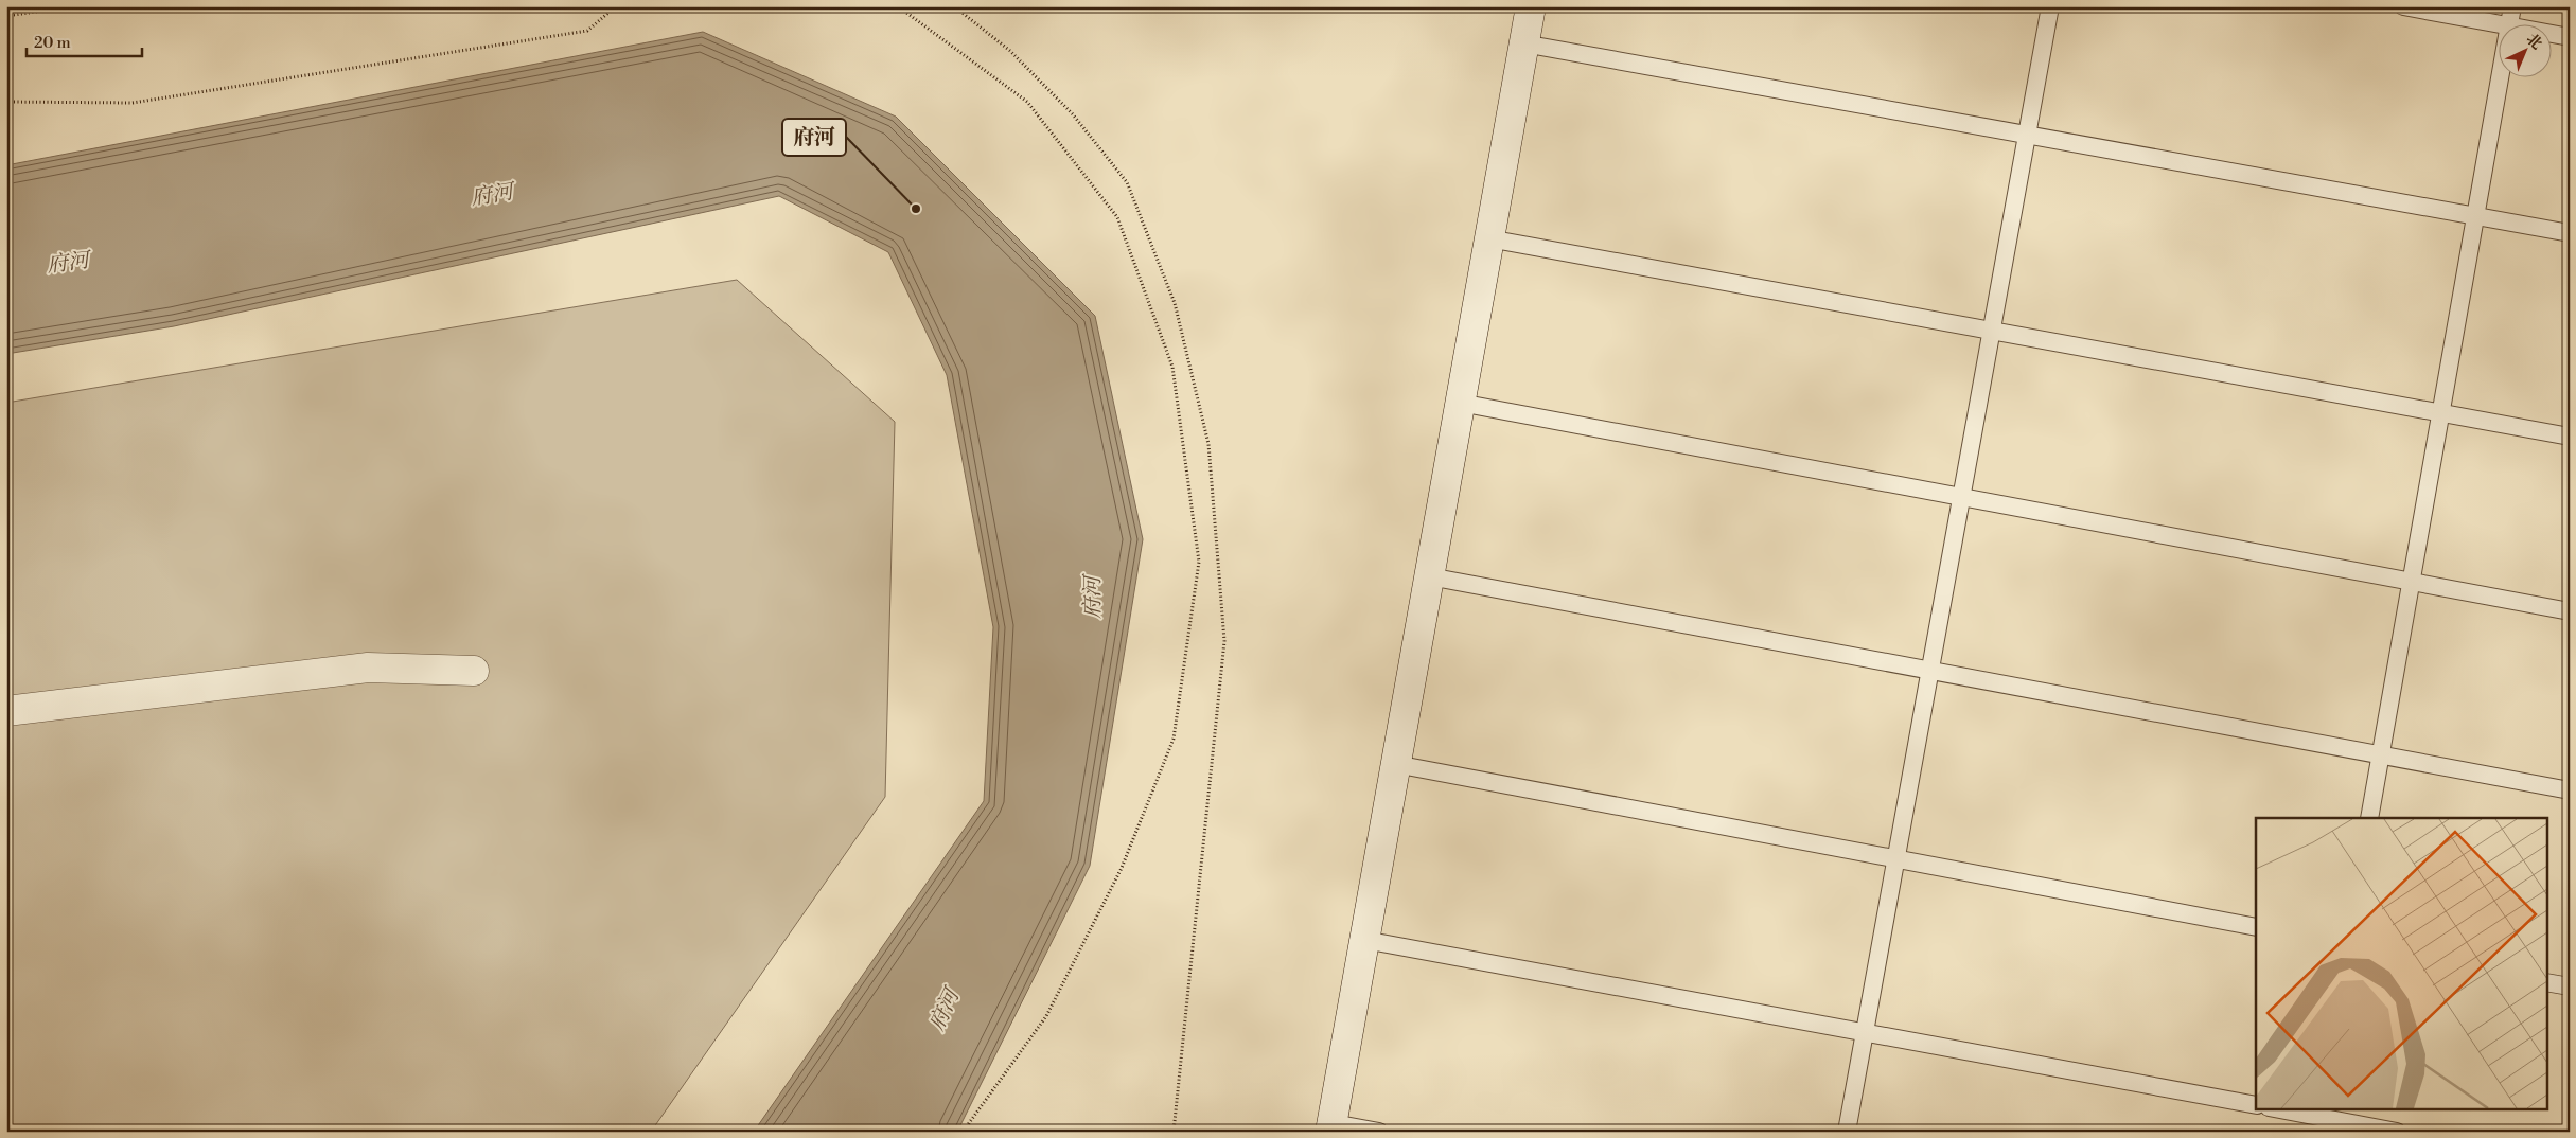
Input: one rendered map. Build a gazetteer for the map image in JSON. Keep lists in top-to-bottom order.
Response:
{
  "water": ["府河"],
  "places": ["府河"],
  "scale_bar": "20 m",
  "north": "top right"
}
